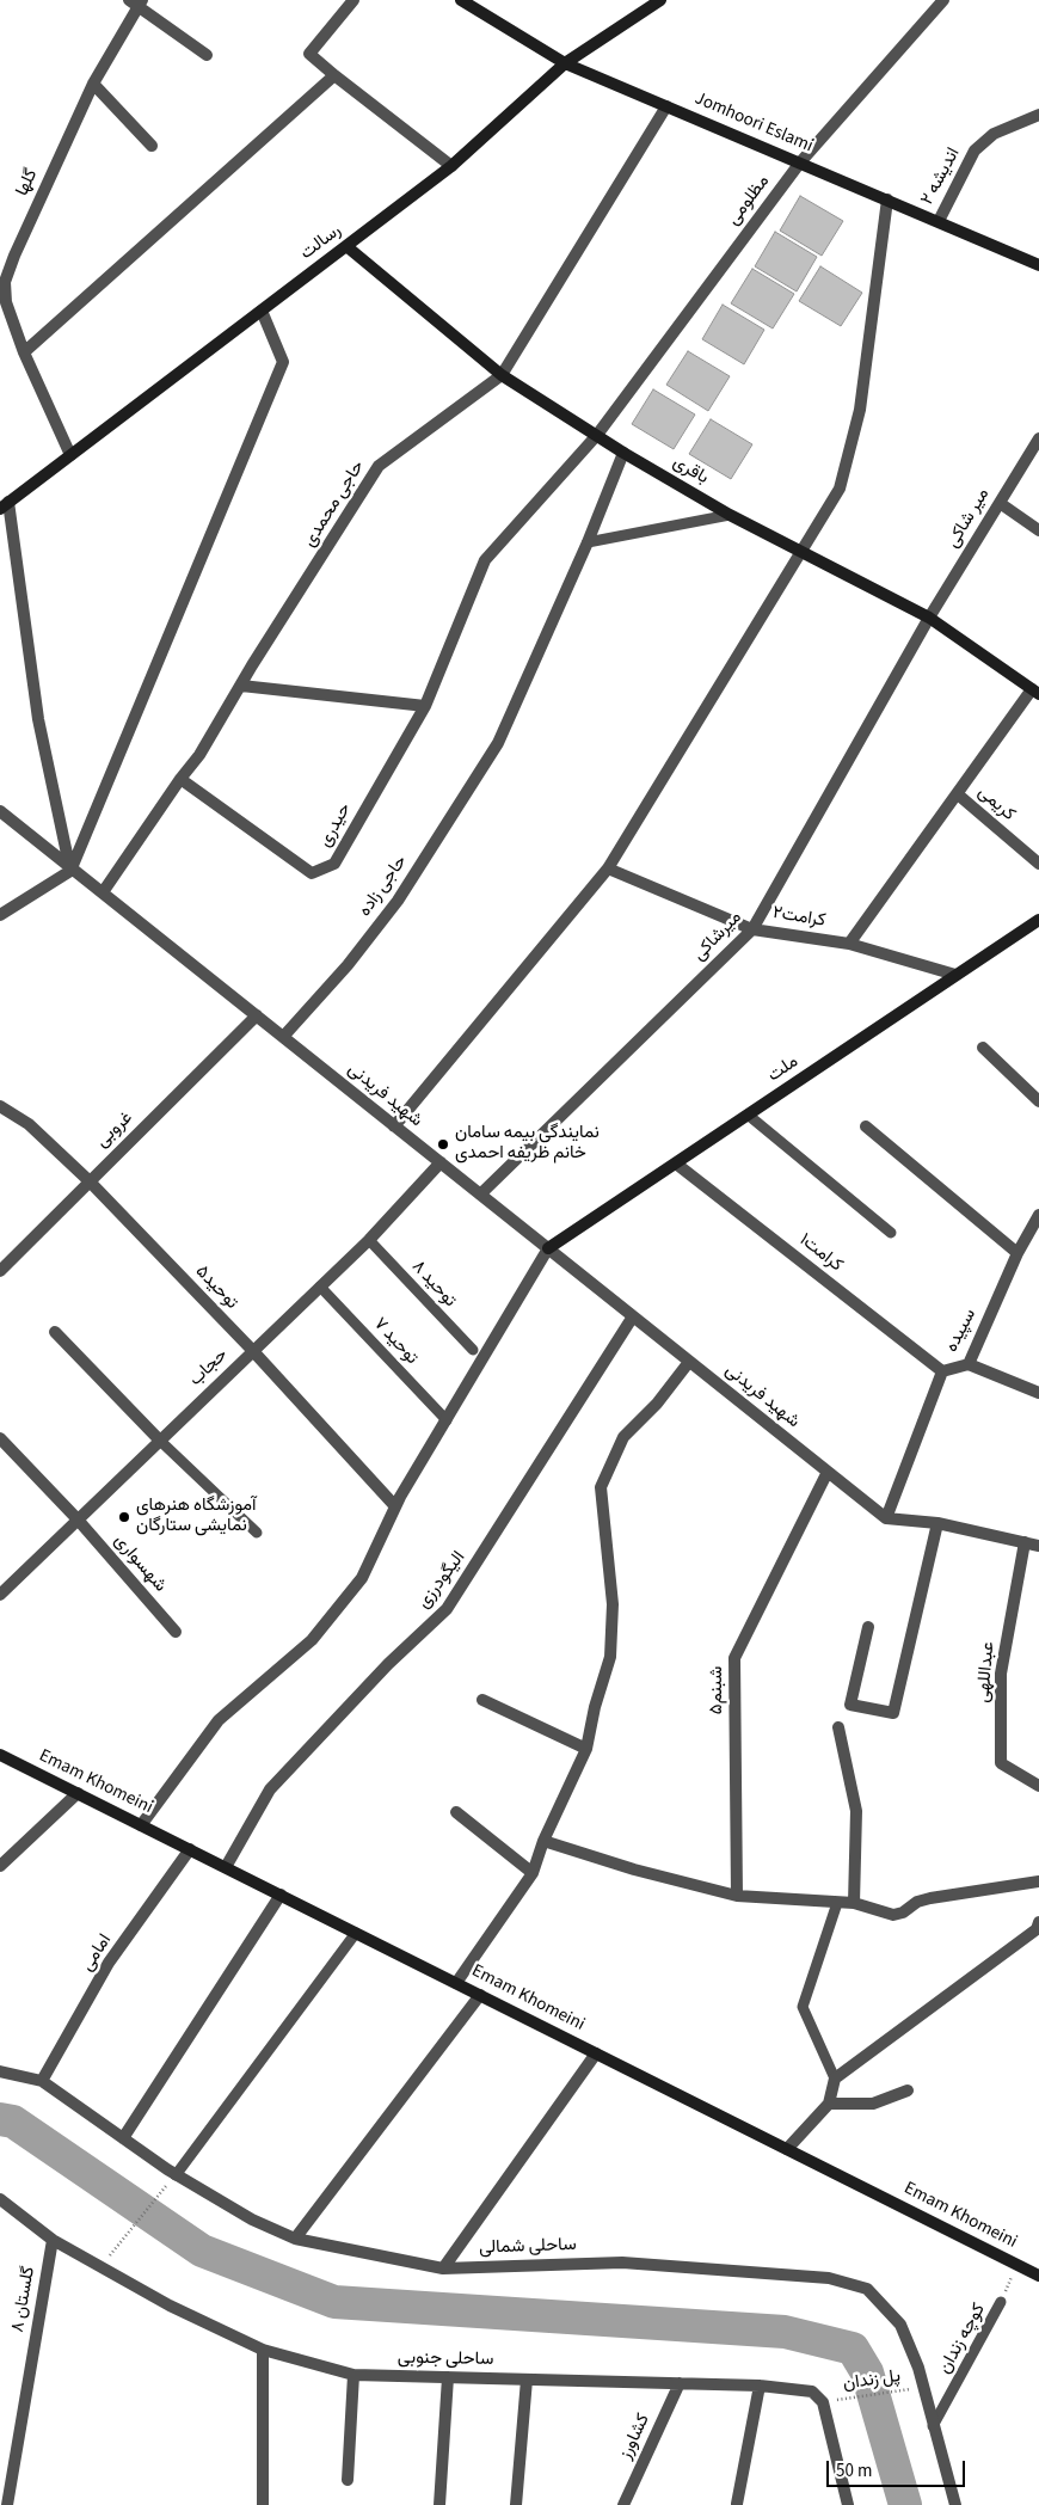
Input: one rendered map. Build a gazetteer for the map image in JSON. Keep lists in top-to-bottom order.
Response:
{
  "streets": {
    "street": [
      "Jomhoori Eslami",
      "اندیشه ۲",
      "گلها",
      "مظلومی",
      "رسالت",
      "باقری",
      "حاجی محمدی",
      "میر شاکی",
      "کریمی",
      "حیدری",
      "حاجی زاده",
      "کرامت۲",
      "میرشاکی",
      "ملت",
      "شهید فریدنی",
      "غروبی",
      "کرامت۱",
      "توحید۵",
      "سپیده",
      "حجاب",
      "شهسواری",
      "الیگودرزی",
      "عبداللهی",
      "شبنم۵",
      "Emam Khomeini",
      "امامی",
      "ساحلی شمالی",
      "گلستان ۸",
      "ساحلی جنوبی",
      "کشاورز"
    ],
    "lane": ["توحید ۸", "توحید ۷", "کوچه زندان"],
    "path": ["پل زندان"]
  },
  "crossings": [
    ["Jomhoori Eslami", "اندیشه ۲"],
    ["Jomhoori Eslami", "مظلومی"],
    ["Jomhoori Eslami", "رسالت"],
    ["Jomhoori Eslami", "حاجی محمدی"],
    ["گلها", "رسالت"],
    ["مظلومی", "باقری"],
    ["مظلومی", "حیدری"],
    ["رسالت", "باقری"],
    ["باقری", "حاجی محمدی"],
    ["باقری", "میر شاکی"],
    ["باقری", "حاجی زاده"],
    ["باقری", "میرشاکی"],
    ["حاجی محمدی", "حیدری"],
    ["حاجی محمدی", "شهید فریدنی"],
    ["میر شاکی", "میرشاکی"],
    ["حاجی زاده", "شهید فریدنی"],
    ["کرامت۲", "میرشاکی"],
    ["کرامت۲", "ملت"],
    ["میرشاکی", "شهید فریدنی"],
    ["ملت", "شهید فریدنی"],
    ["ملت", "کرامت۱"],
    ["شهید فریدنی", "غروبی"],
    ["شهید فریدنی", "سپیده"],
    ["شهید فریدنی", "حجاب"],
    ["شهید فریدنی", "الیگودرزی"],
    ["شهید فریدنی", "شبنم۵"],
    ["غروبی", "توحید۵"],
    ["کرامت۱", "سپیده"],
    ["توحید ۸", "حجاب"],
    ["توحید۵", "حجاب"],
    ["توحید ۷", "حجاب"],
    ["حجاب", "شهسواری"],
    ["الیگودرزی", "Emam Khomeini"],
    ["Emam Khomeini", "امامی"],
    ["Emam Khomeini", "کوچه زندان"],
    ["امامی", "ساحلی شمالی"],
    ["ساحلی شمالی", "کوچه زندان"],
    ["ساحلی شمالی", "پل زندان"],
    ["گلستان ۸", "ساحلی جنوبی"],
    ["ساحلی جنوبی", "پل زندان"],
    ["ساحلی جنوبی", "کشاورز"]
  ],
  "places": ["نمایندگی بیمه سامان خانم ظریفه احمدی", "آموزشگاه هنرهای نمایشی ستارگان"],
  "scale_bar": "50 m"
}
